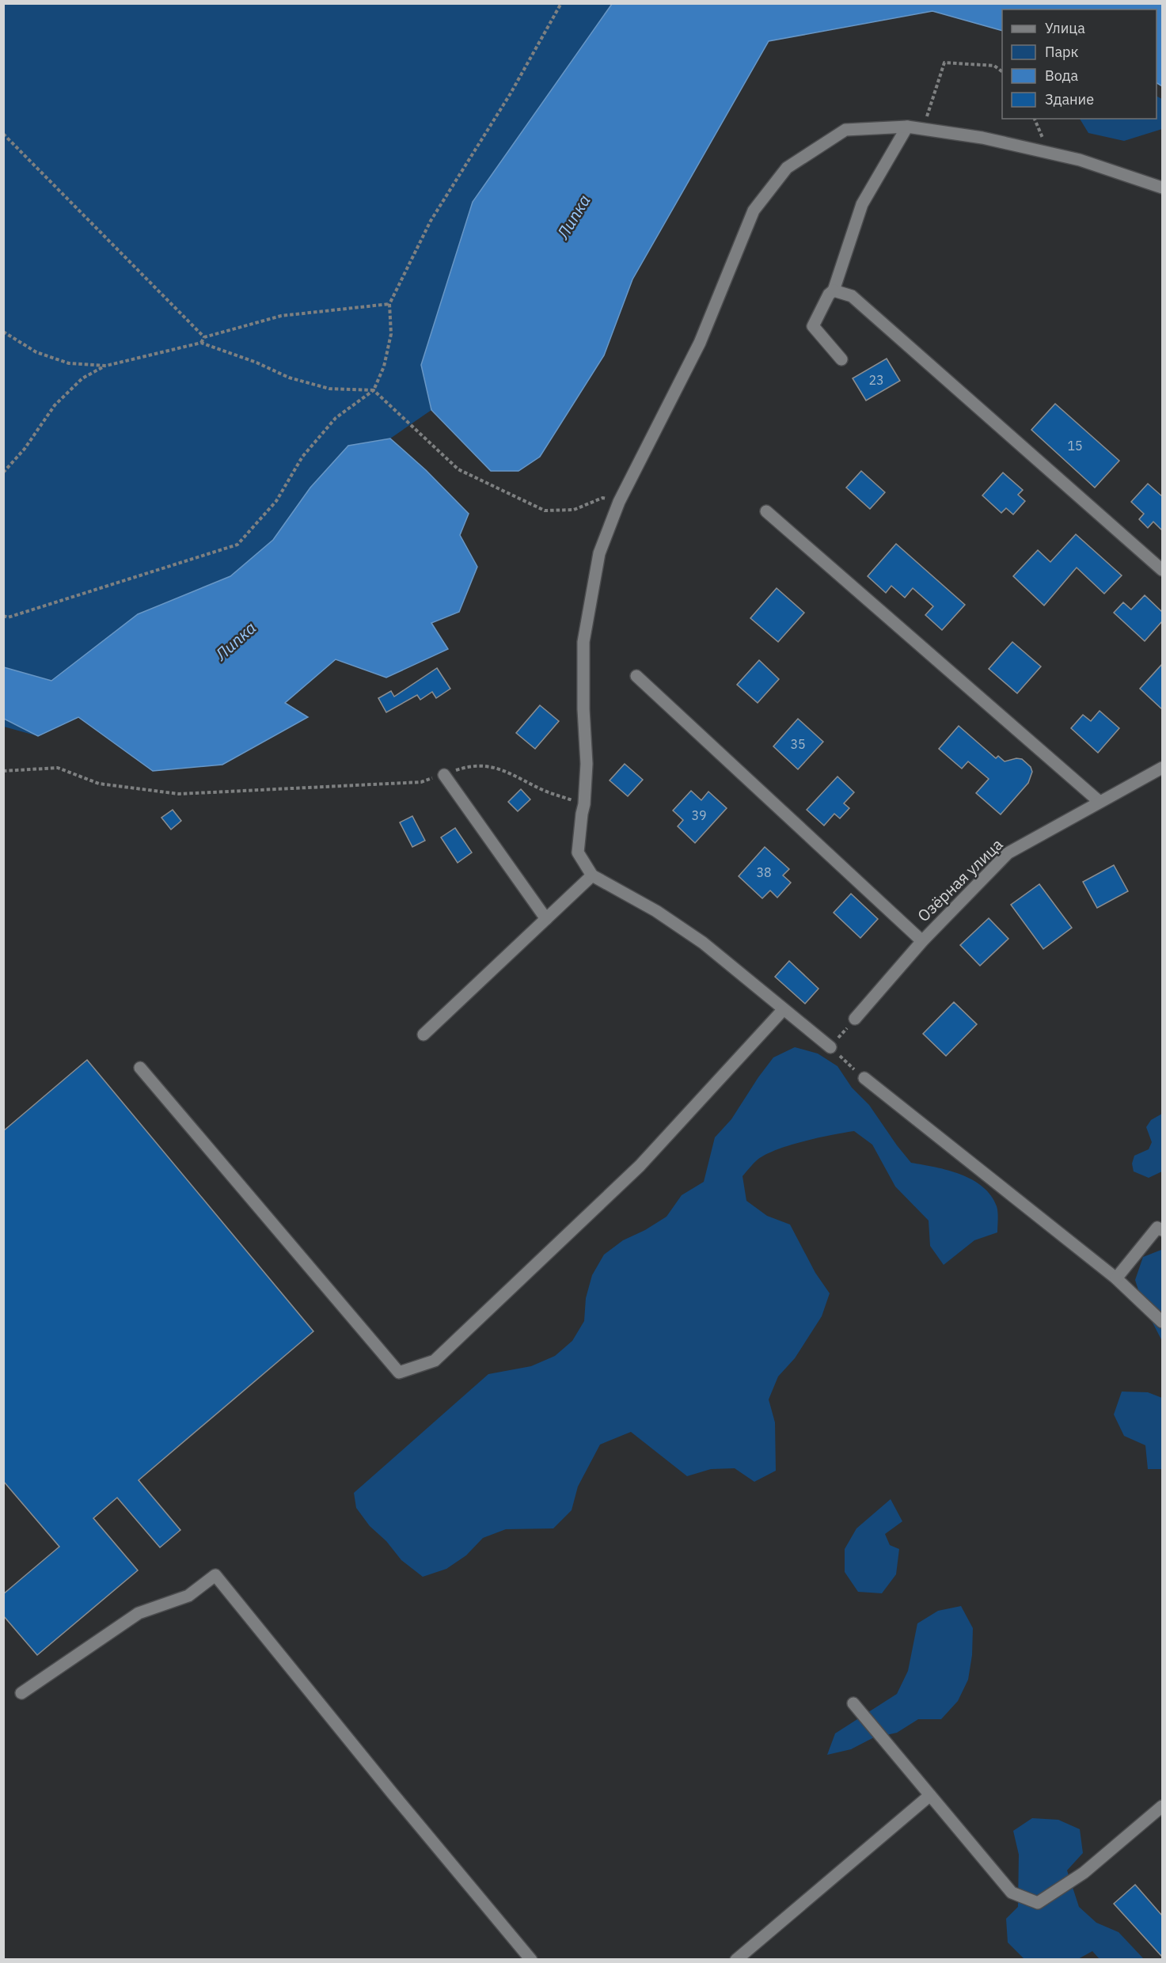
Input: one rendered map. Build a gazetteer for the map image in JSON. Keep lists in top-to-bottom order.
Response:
{
  "streets": {
    "street": ["Озёрная улица"]
  },
  "water": ["Липка"],
  "house_numbers": [
    "23",
    "15",
    "35",
    "39",
    "38"
  ],
  "legend": [
    "Улица",
    "Парк",
    "Вода",
    "Здание"
  ]
}
